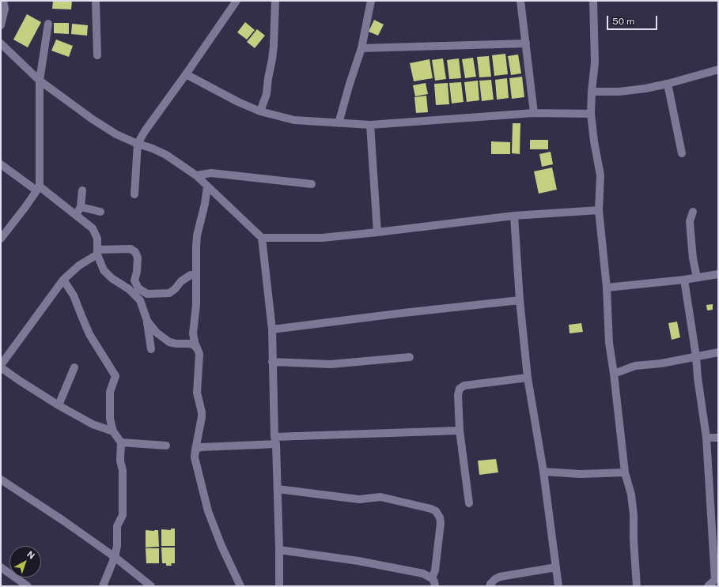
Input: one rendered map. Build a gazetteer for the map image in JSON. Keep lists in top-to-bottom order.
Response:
{
  "scale_bar": "50 m",
  "north": "top right"
}
